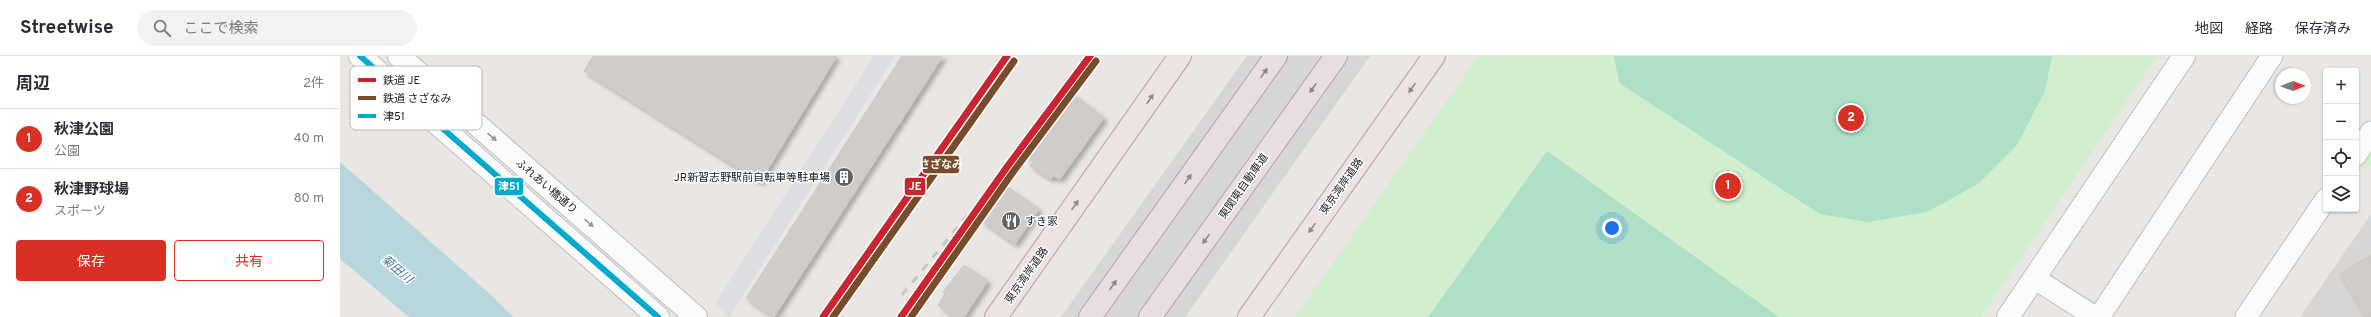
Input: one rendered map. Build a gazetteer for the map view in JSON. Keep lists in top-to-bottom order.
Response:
{
  "streets": {
    "highway": ["東関東自動車道", "東京湾岸道路"],
    "street": ["ふれあい橋通り"]
  },
  "water": ["菊田川"],
  "places": {
    "building": ["JR新習志野駅前自転車等駐車場"],
    "restaurant": ["すき家"]
  },
  "lines": ["rail line JE", "transit line 津51", "rail line さざなみ"],
  "legend": ["鉄道 JE", "鉄道 さざなみ", "津51"],
  "north": "right",
  "page": {
    "header": "Streetwise",
    "search": "ここで検索",
    "nav": ["地図", "経路", "保存済み"],
    "heading": ["周辺", "2件"],
    "map_buttons": ["+", "−"],
    "pins": ["2", "1"],
    "list": [
      {
        "mark": "1",
        "name": "秋津公園",
        "note": "公園",
        "value": "40 m"
      },
      {
        "mark": "2",
        "name": "秋津野球場",
        "note": "スポーツ",
        "value": "80 m"
      }
    ],
    "buttons": ["保存", "共有"]
  }
}
